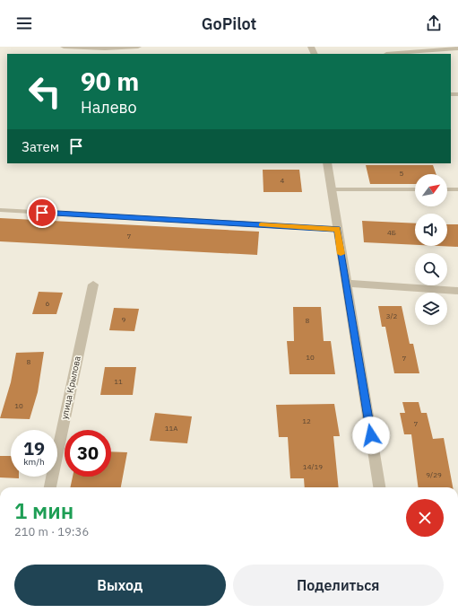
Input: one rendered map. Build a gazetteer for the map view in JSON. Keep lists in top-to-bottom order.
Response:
{
  "streets": {
    "street": ["улица Крылова"]
  },
  "house_numbers": [
    "5",
    "4",
    "4Б",
    "7",
    "6",
    "3/2",
    "9",
    "8",
    "10",
    "7",
    "8",
    "11",
    "10",
    "12",
    "7",
    "11А",
    "14/19",
    "9/29"
  ],
  "north": "top right",
  "page": {
    "header": "GoPilot",
    "turn": ["90 m", "Налево"],
    "then": "Затем",
    "speed": "19 km/h",
    "limit": "30",
    "heading": ["1 мин", "210 m · 19:36"],
    "buttons": ["Выход", "Поделиться"]
  }
}
